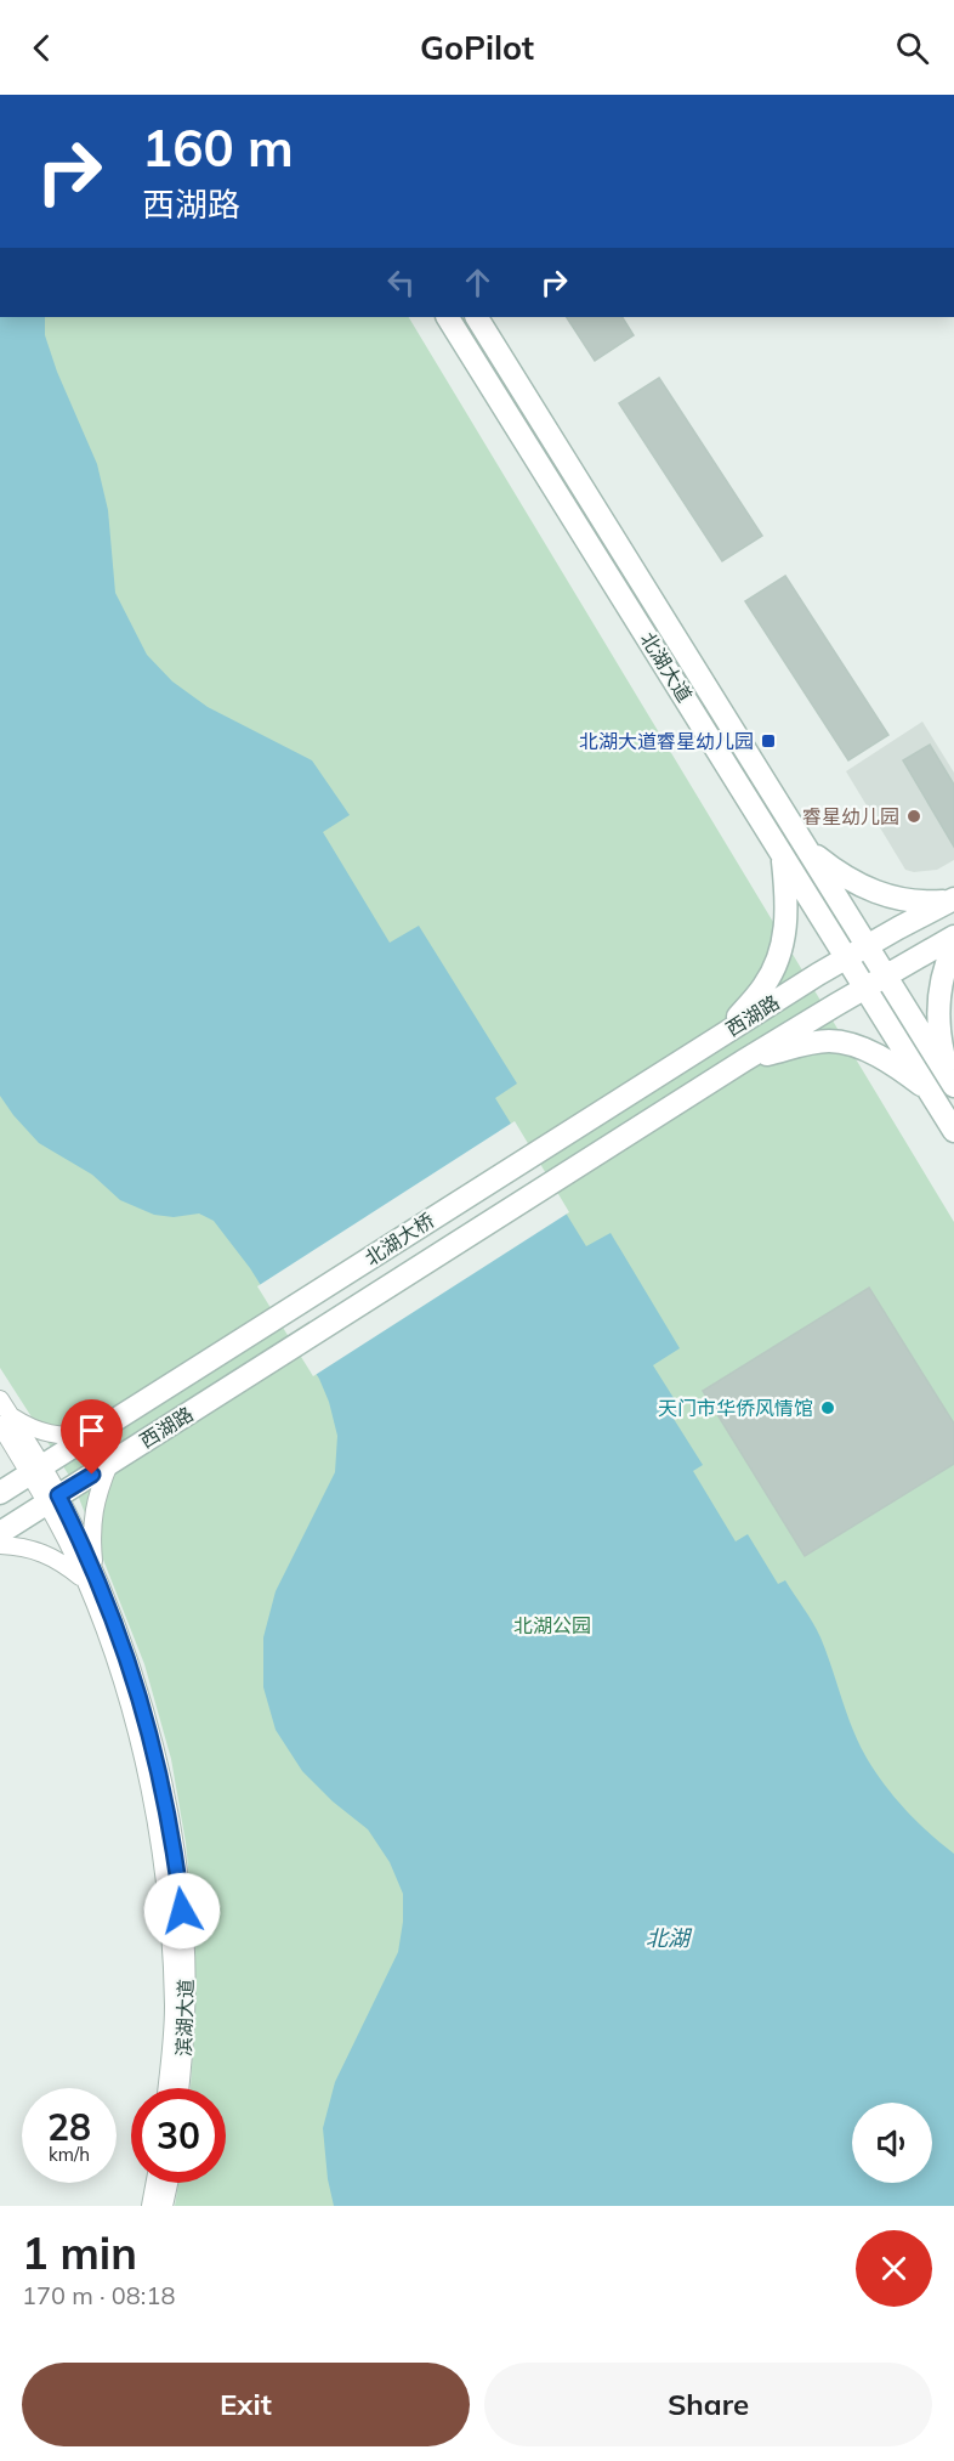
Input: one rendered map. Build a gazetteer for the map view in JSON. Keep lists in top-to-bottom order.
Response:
{
  "streets": {
    "main road": ["北湖大道", "西湖路", "北湖大桥"],
    "street": ["滨湖大道"]
  },
  "crossings": [
    ["北湖大道", "西湖路"],
    ["西湖路", "北湖大桥"],
    ["西湖路", "滨湖大道"]
  ],
  "water": ["北湖"],
  "parks": ["北湖公园"],
  "places": {
    "transit": ["北湖大道睿星幼儿园"],
    "other": ["睿星幼儿园", "天门市华侨风情馆"]
  },
  "page": {
    "header": "GoPilot",
    "turn": ["160 m", "西湖路"],
    "speed": "28 km/h",
    "limit": "30",
    "heading": ["1 min", "170 m · 08:18"],
    "buttons": ["Exit", "Share"]
  }
}
